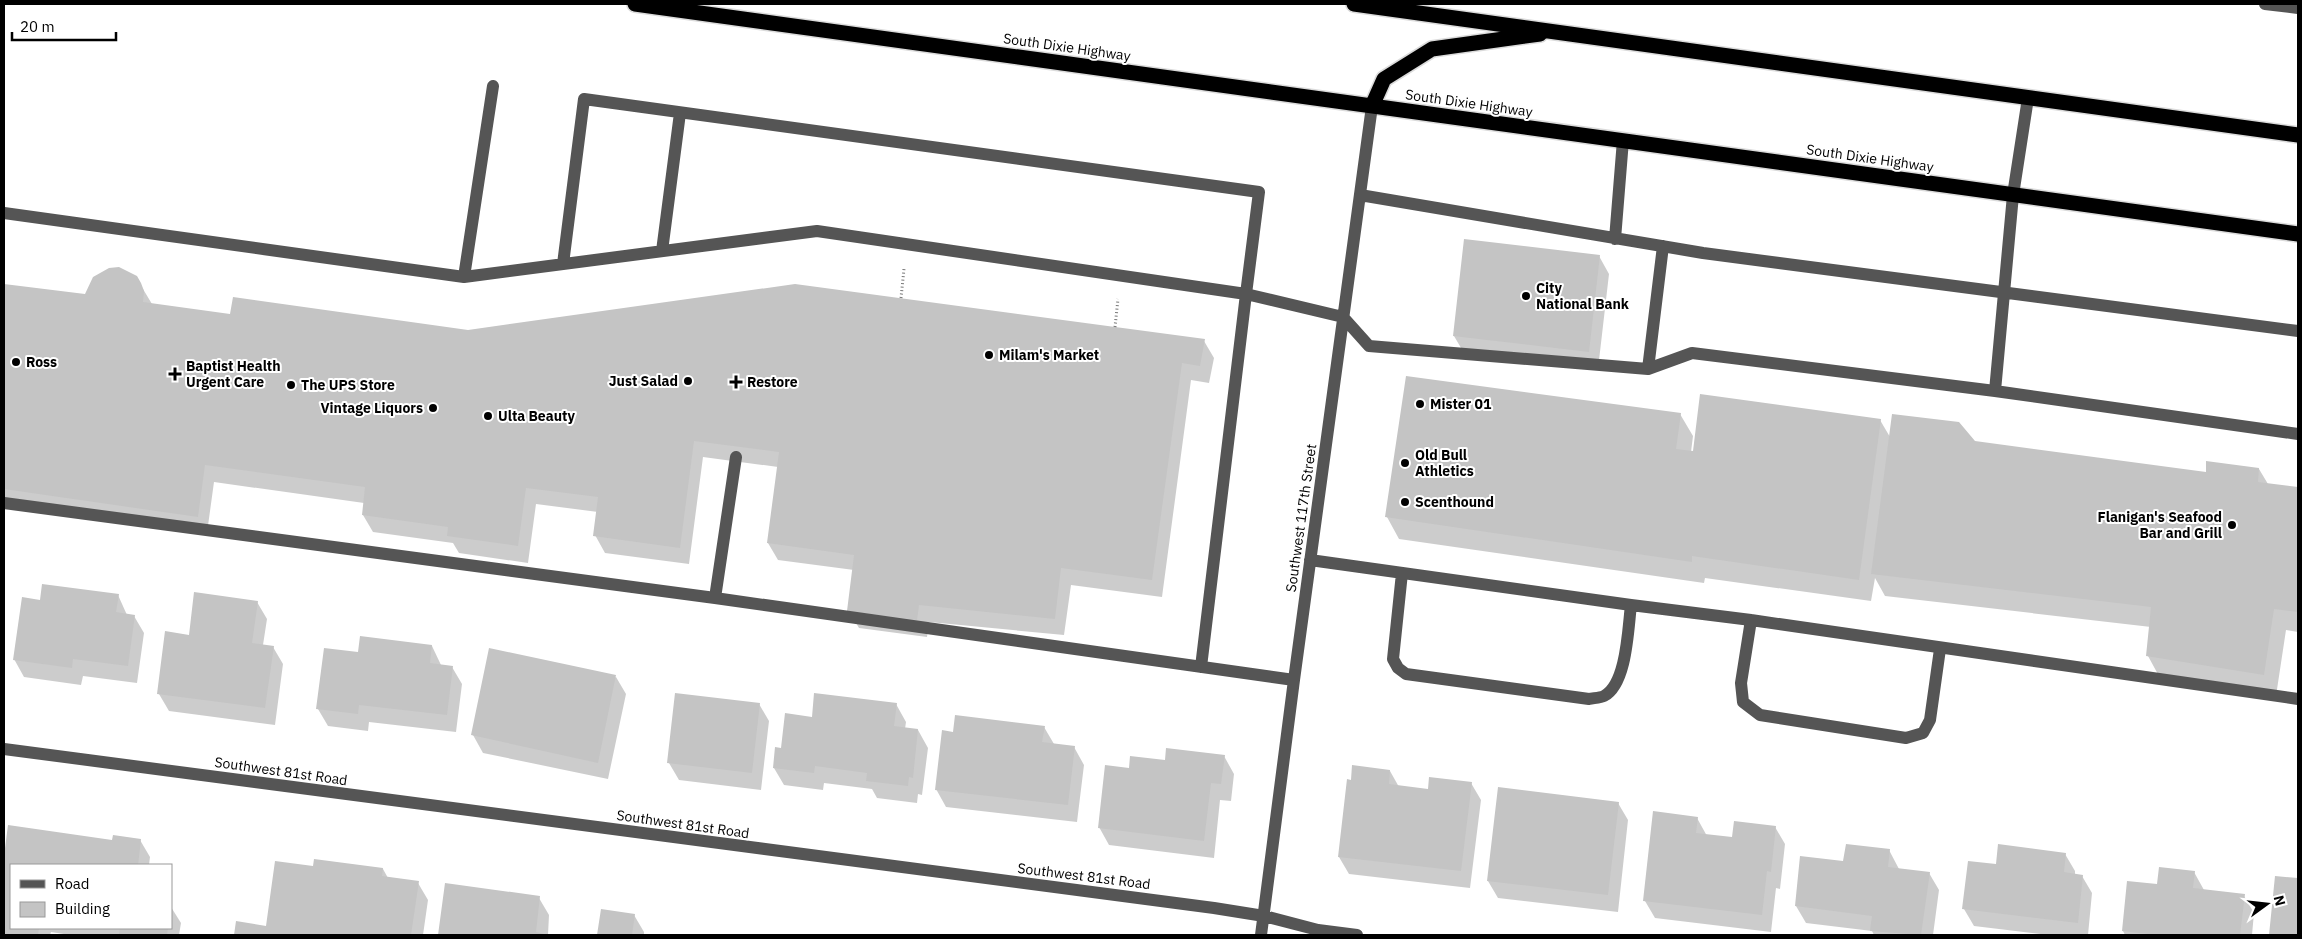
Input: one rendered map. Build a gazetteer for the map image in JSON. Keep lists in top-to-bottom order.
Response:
{
  "streets": {
    "highway": ["South Dixie Highway"],
    "street": ["Southwest 117th Street", "Southwest 81st Road"]
  },
  "crossings": [
    ["South Dixie Highway", "Southwest 117th Street"],
    ["Southwest 117th Street", "Southwest 81st Road"]
  ],
  "places": {
    "other": [
      "City National Bank",
      "Milam's Market",
      "Ross",
      "Just Salad",
      "The UPS Store",
      "Mister 01",
      "Vintage Liquors",
      "Ulta Beauty",
      "Old Bull Athletics",
      "Scenthound",
      "Flanigan's Seafood Bar and Grill"
    ],
    "health": ["Baptist Health Urgent Care", "Restore"]
  },
  "legend": ["Road", "Building"],
  "scale_bar": "20 m",
  "north": "right"
}
